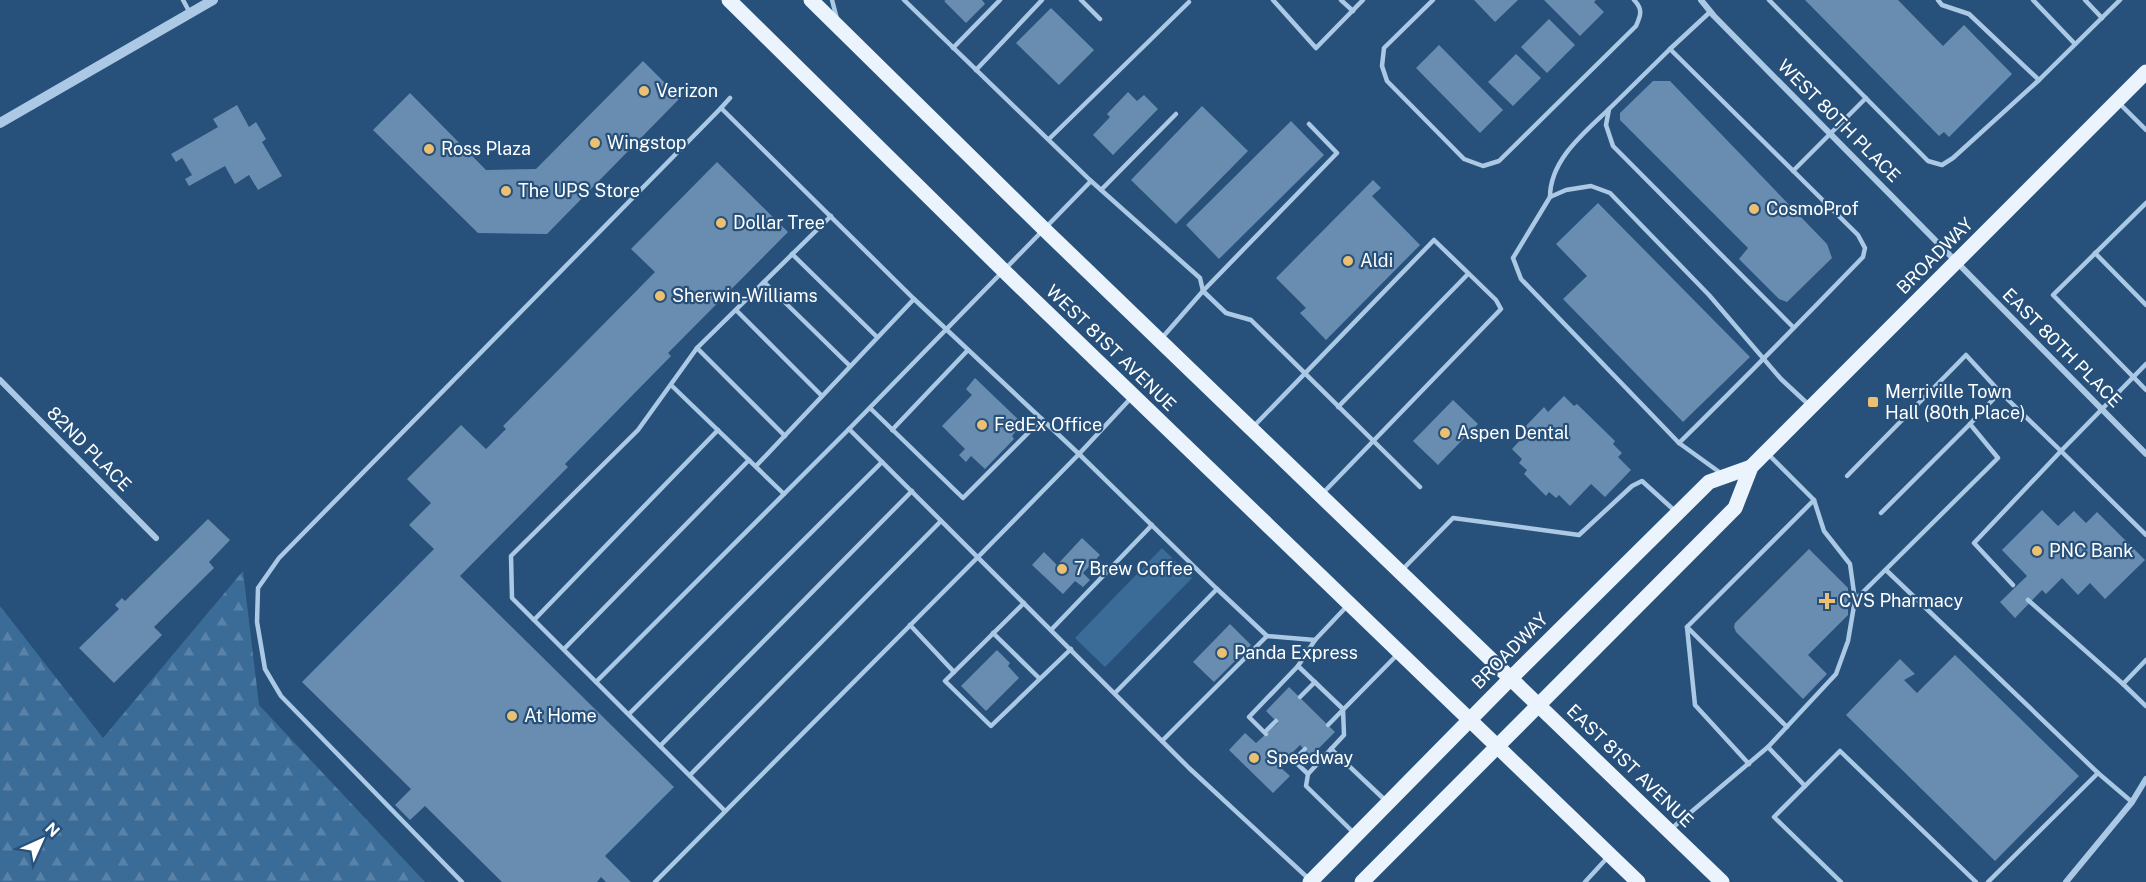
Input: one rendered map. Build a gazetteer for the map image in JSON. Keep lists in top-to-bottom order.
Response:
{
  "streets": {
    "main road": ["BROADWAY", "WEST 81ST AVENUE", "EAST 81ST AVENUE"],
    "street": ["WEST 80TH PLACE", "EAST 80TH PLACE", "82ND PLACE"]
  },
  "crossings": [
    ["WEST 80TH PLACE", "BROADWAY"],
    ["WEST 80TH PLACE", "EAST 80TH PLACE"],
    ["BROADWAY", "WEST 81ST AVENUE"],
    ["BROADWAY", "EAST 80TH PLACE"],
    ["BROADWAY", "EAST 81ST AVENUE"]
  ],
  "places": {
    "other": [
      "Verizon",
      "Wingstop",
      "Ross Plaza",
      "The UPS Store",
      "CosmoProf",
      "Dollar Tree",
      "Aldi",
      "Sherwin-Williams",
      "FedEx Office",
      "Aspen Dental",
      "PNC Bank",
      "7 Brew Coffee",
      "Panda Express",
      "At Home",
      "Speedway"
    ],
    "transit": ["Merriville Town Hall (80th Place)"],
    "health": ["CVS Pharmacy"]
  },
  "north": "top right"
}
